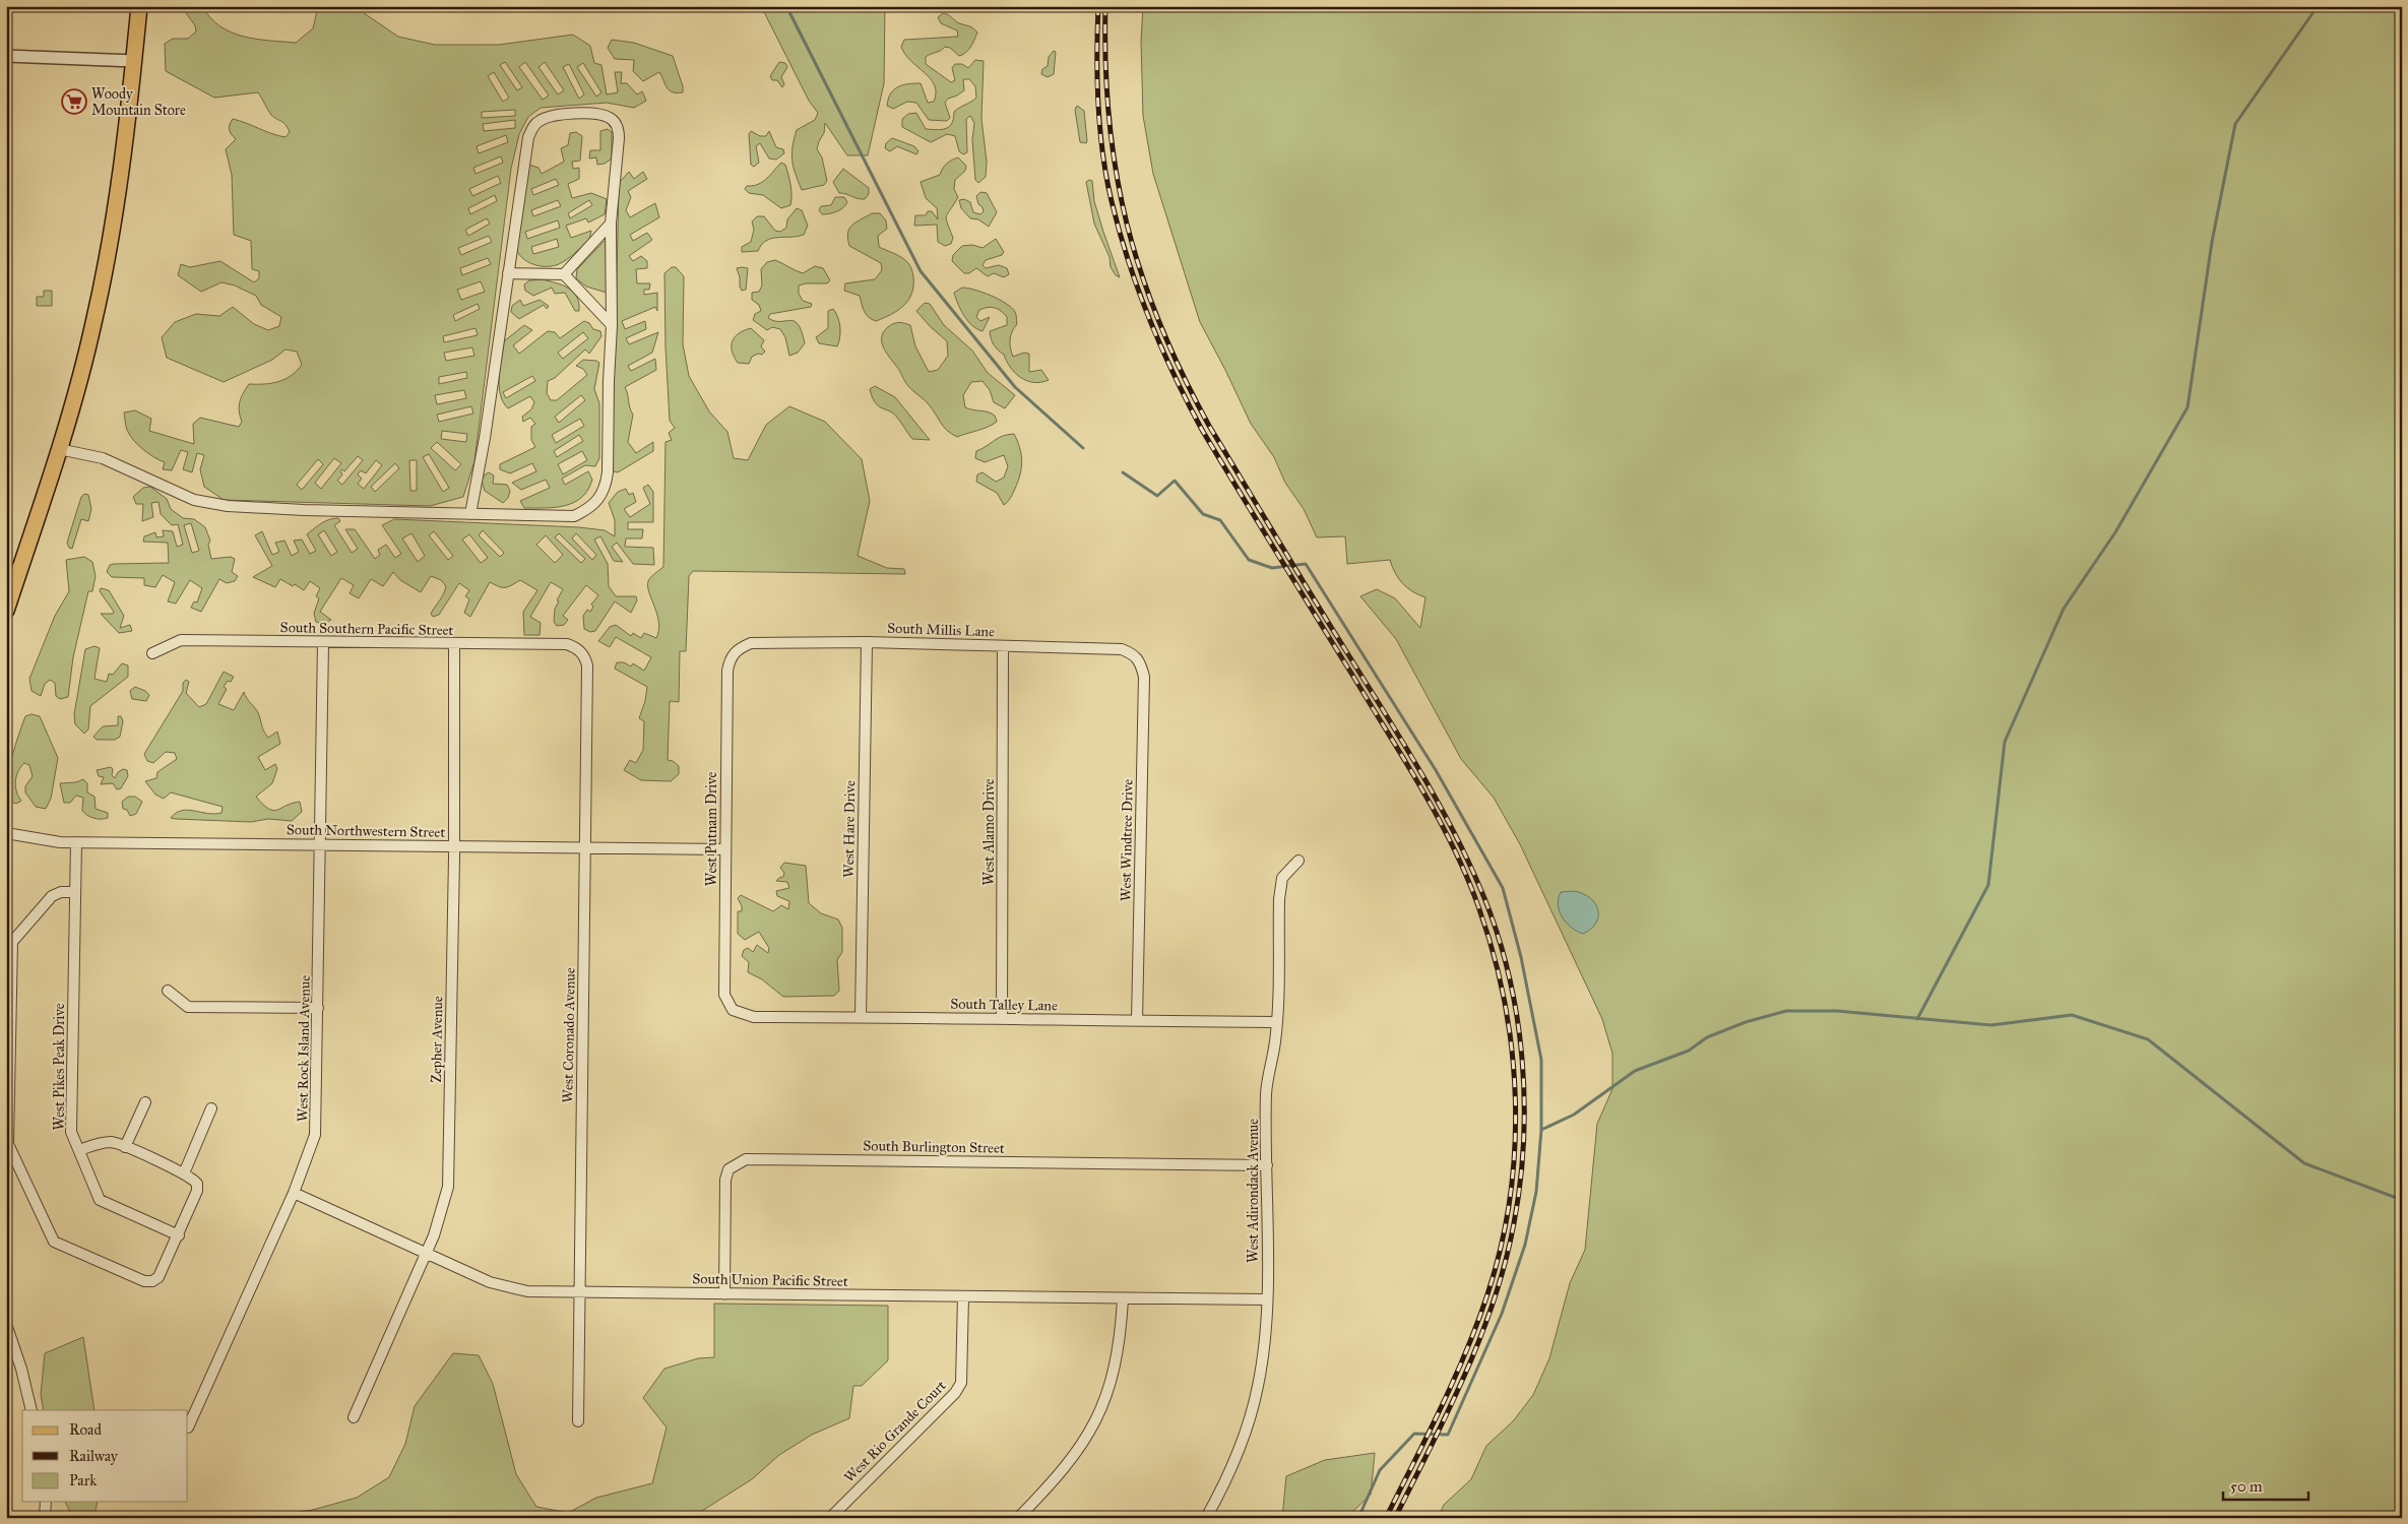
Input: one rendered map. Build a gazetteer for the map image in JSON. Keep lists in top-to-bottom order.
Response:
{
  "streets": {
    "street": [
      "South Southern Pacific Street",
      "South Millis Lane",
      "West Putnam Drive",
      "West Hare Drive",
      "South Northwestern Street",
      "West Alamo Drive",
      "West Windtree Drive",
      "South Talley Lane",
      "West Coronado Avenue",
      "Zepher Avenue",
      "West Rock Island Avenue",
      "West Pikes Peak Drive",
      "South Burlington Street",
      "West Adirondack Avenue",
      "South Union Pacific Street",
      "West Rio Grande Court"
    ]
  },
  "crossings": [
    ["South Southern Pacific Street", "West Coronado Avenue"],
    ["South Southern Pacific Street", "Zepher Avenue"],
    ["South Southern Pacific Street", "West Rock Island Avenue"],
    ["South Millis Lane", "West Putnam Drive"],
    ["South Millis Lane", "West Hare Drive"],
    ["South Millis Lane", "West Alamo Drive"],
    ["South Millis Lane", "West Windtree Drive"],
    ["West Putnam Drive", "South Northwestern Street"],
    ["West Putnam Drive", "South Talley Lane"],
    ["West Hare Drive", "South Talley Lane"],
    ["South Northwestern Street", "West Coronado Avenue"],
    ["South Northwestern Street", "Zepher Avenue"],
    ["South Northwestern Street", "West Rock Island Avenue"],
    ["South Northwestern Street", "West Pikes Peak Drive"],
    ["West Alamo Drive", "South Talley Lane"],
    ["West Windtree Drive", "South Talley Lane"],
    ["South Talley Lane", "West Adirondack Avenue"],
    ["West Coronado Avenue", "South Union Pacific Street"],
    ["Zepher Avenue", "South Union Pacific Street"],
    ["West Rock Island Avenue", "South Union Pacific Street"],
    ["South Burlington Street", "West Adirondack Avenue"],
    ["South Burlington Street", "South Union Pacific Street"],
    ["West Adirondack Avenue", "South Union Pacific Street"],
    ["South Union Pacific Street", "West Rio Grande Court"]
  ],
  "places": {
    "supermarket": ["Woody Mountain Store"]
  },
  "legend": ["Road", "Railway", "Park"],
  "scale_bar": "50 m"
}
